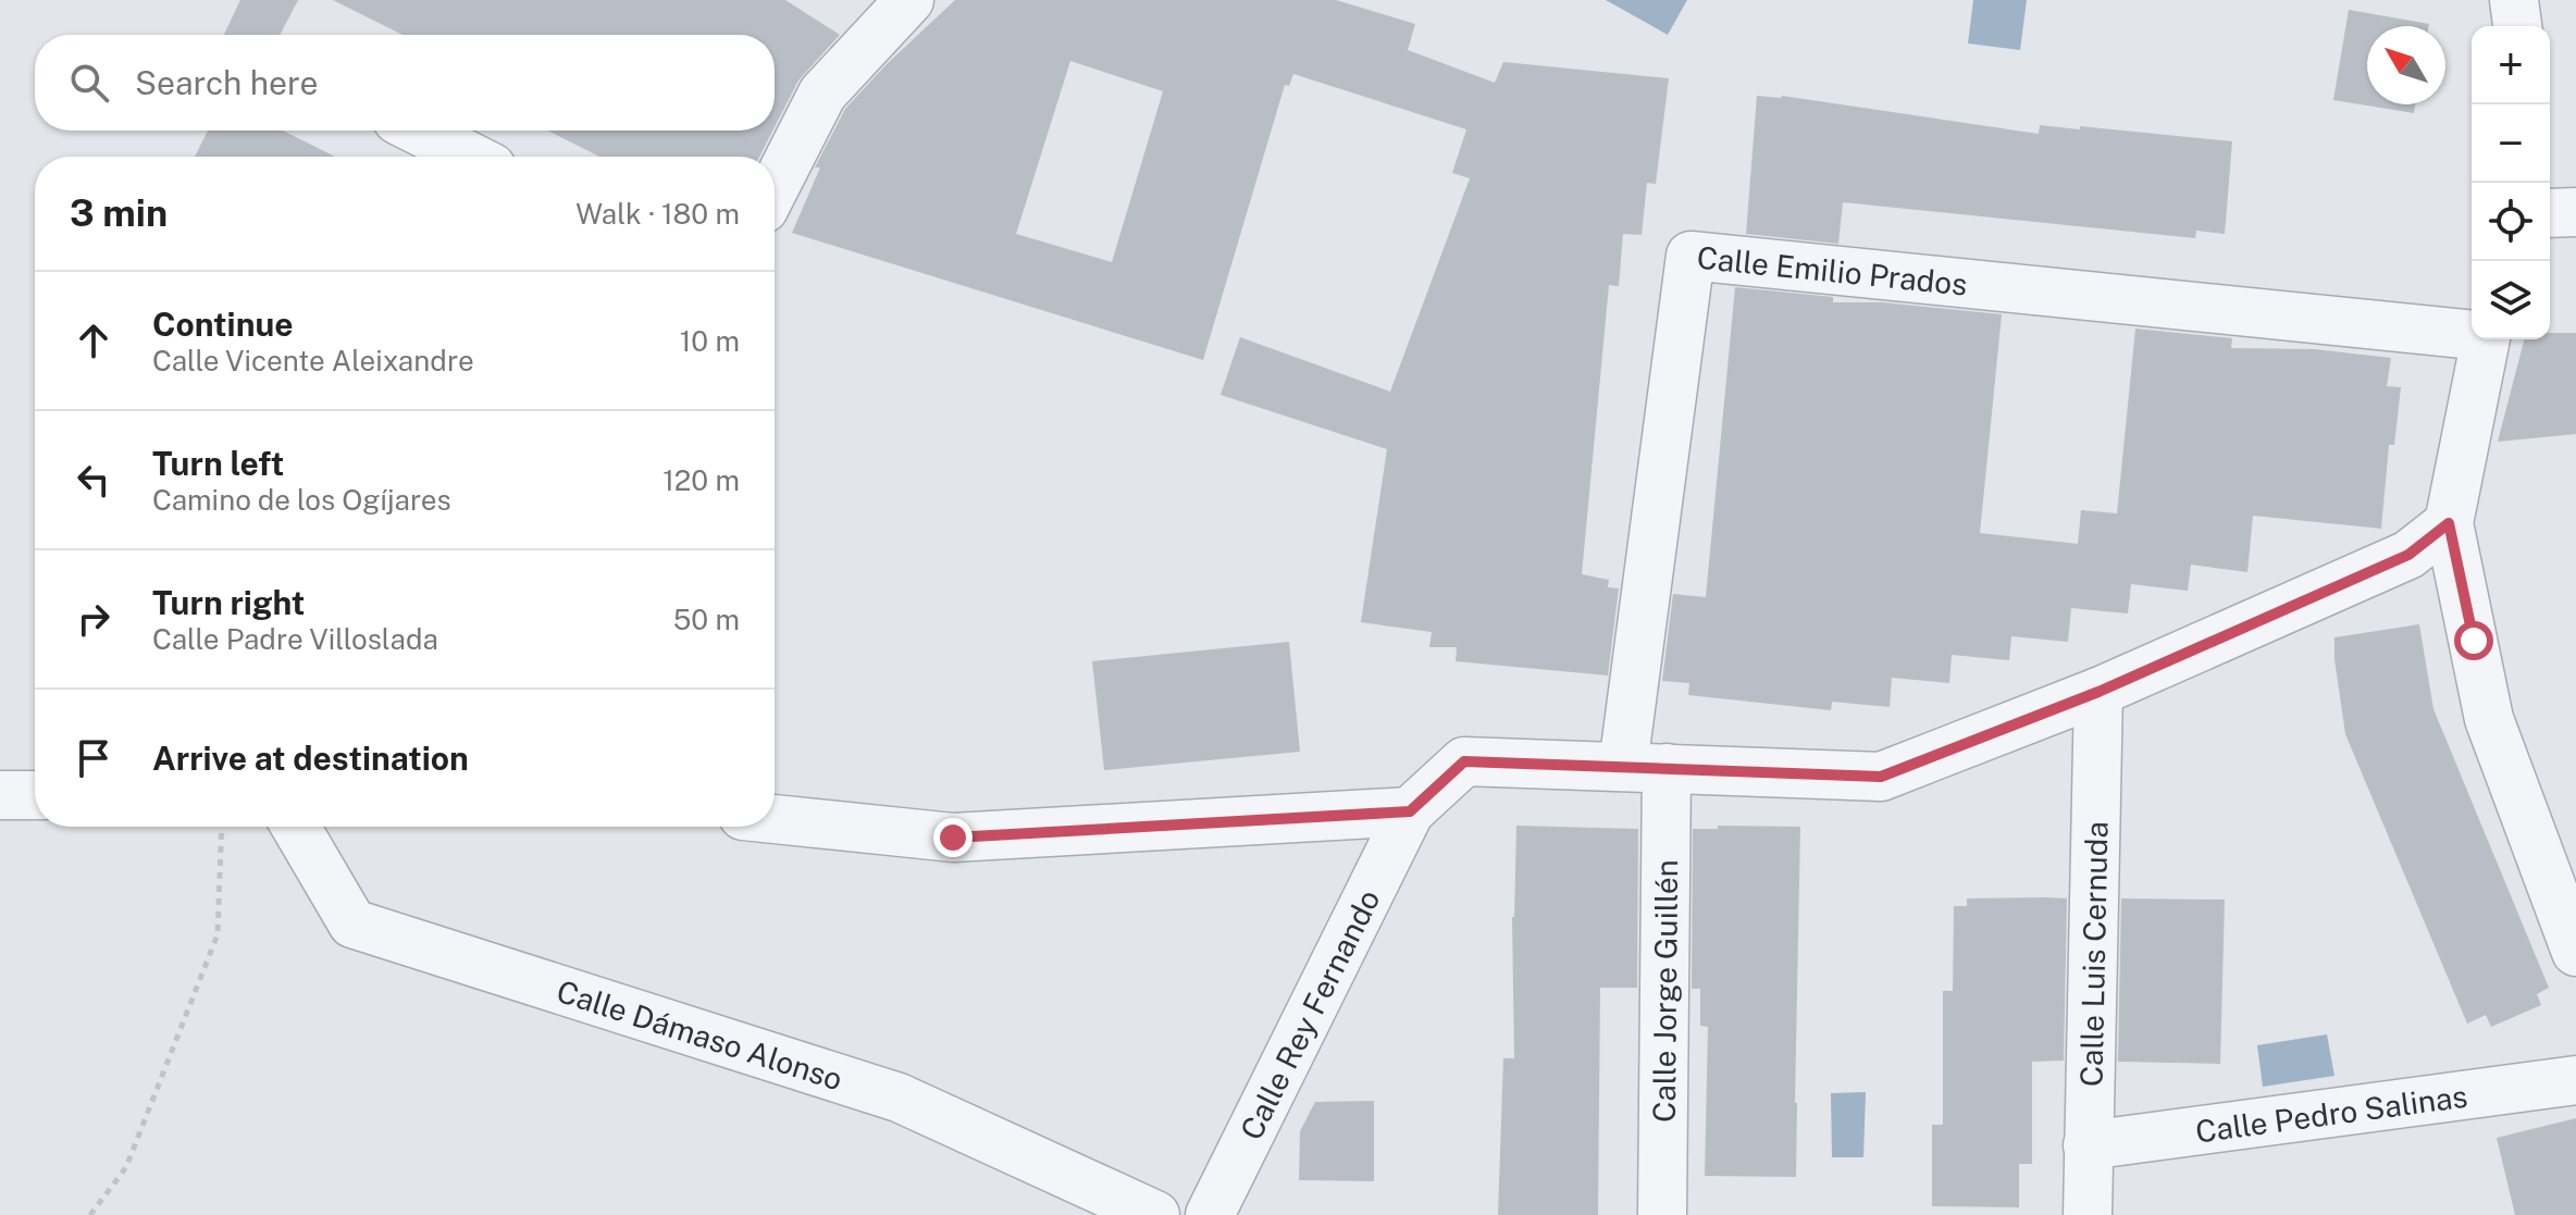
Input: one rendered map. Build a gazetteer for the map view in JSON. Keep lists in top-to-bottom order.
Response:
{
  "streets": {
    "street": [
      "Calle Emilio Prados",
      "Calle Luis Cernuda",
      "Calle Jorge Guillén",
      "Calle Rey Fernando",
      "Calle Dámaso Alonso",
      "Calle Pedro Salinas"
    ]
  },
  "crossings": [
    ["Calle Emilio Prados", "Calle Jorge Guillén"],
    ["Calle Luis Cernuda", "Calle Pedro Salinas"]
  ],
  "north": "top left",
  "page": {
    "map_buttons": ["+", "−"],
    "search": "Search here",
    "heading": ["3 min", "Walk · 180 m"],
    "list": [
      ["Continue", "Calle Vicente Aleixandre", "10 m"],
      ["Turn left", "Camino de los Ogíjares", "120 m"],
      ["Turn right", "Calle Padre Villoslada", "50 m"],
      "Arrive at destination"
    ]
  }
}
